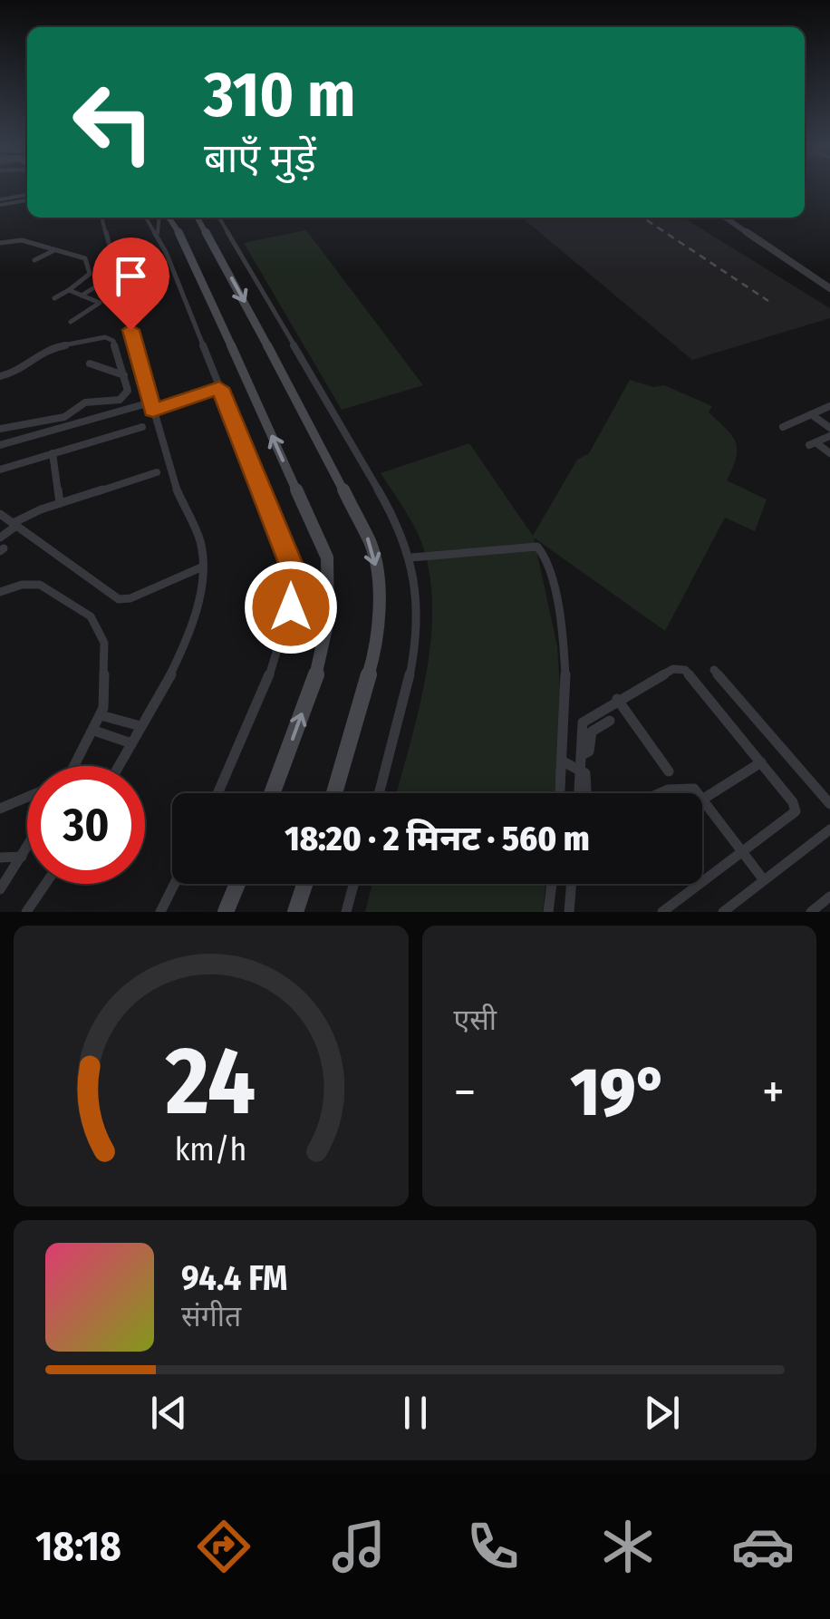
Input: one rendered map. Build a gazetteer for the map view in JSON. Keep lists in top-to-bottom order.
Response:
{
  "page": {
    "turn": ["310 m", "बाएँ मुड़ें"],
    "limit": "30",
    "trip": "18:20 · 2 मिनट · 560 m",
    "tile": "एसी",
    "heat": ["−", "19°", "+"],
    "song": ["94.4 FM", "संगीत"],
    "tabs": "18:18",
    "gauge": ["24", "km/h"]
  }
}
